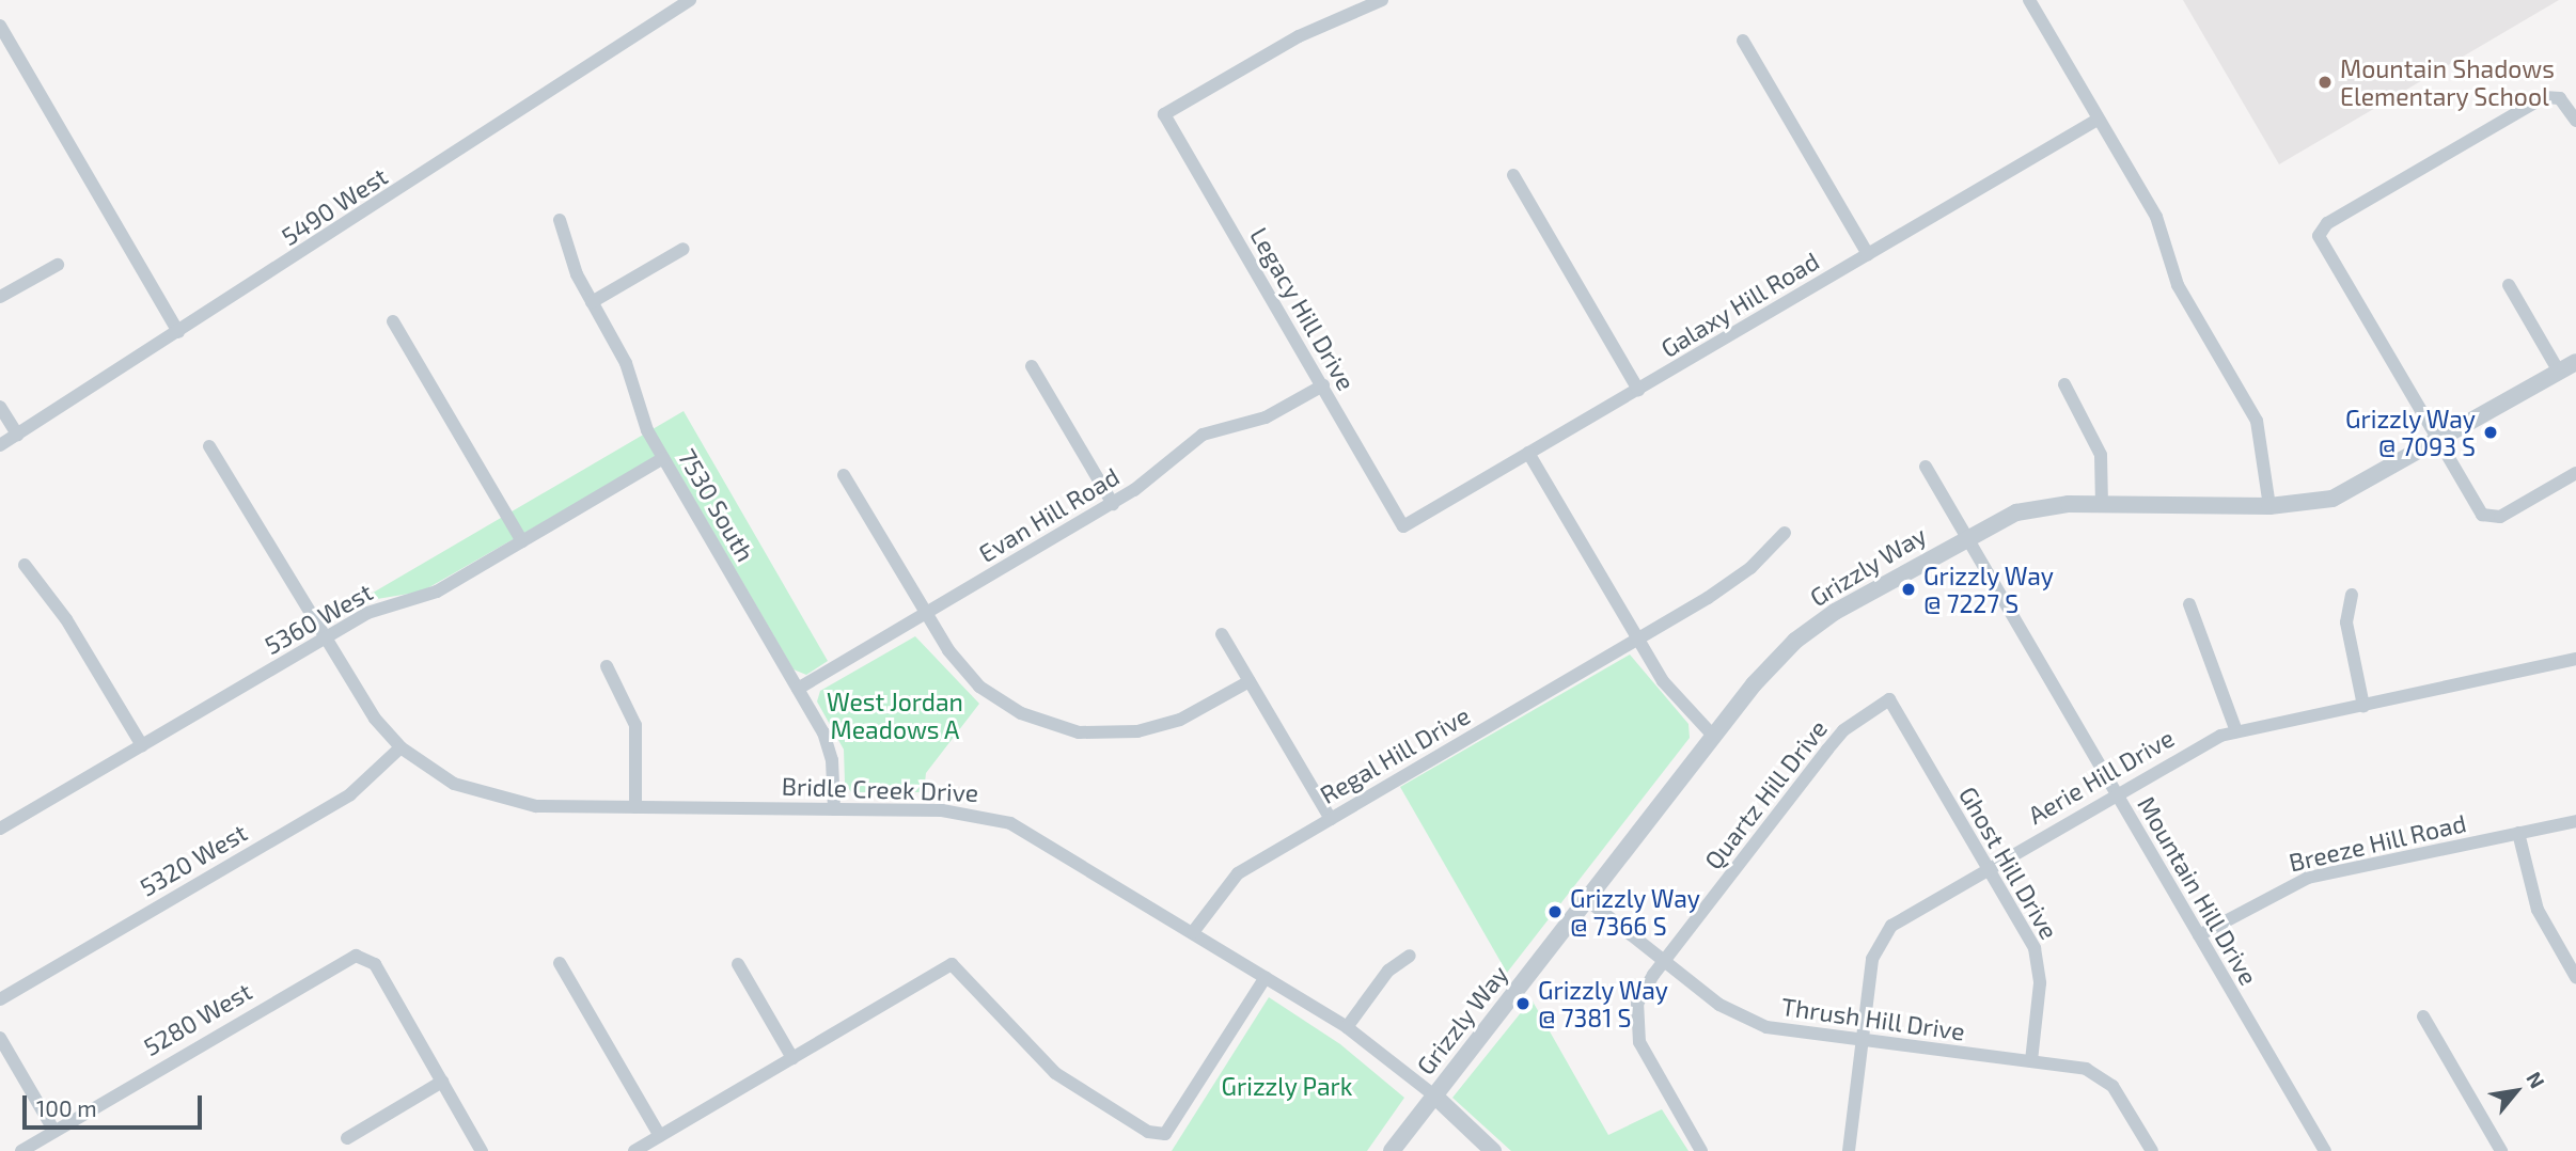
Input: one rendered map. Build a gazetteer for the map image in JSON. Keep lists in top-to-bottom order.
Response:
{
  "streets": {
    "street": [
      "5490 West",
      "Galaxy Hill Road",
      "Legacy Hill Drive",
      "7530 South",
      "Evan Hill Road",
      "Grizzly Way",
      "5360 West",
      "Regal Hill Drive",
      "Aerie Hill Drive",
      "Bridle Creek Drive",
      "Quartz Hill Drive",
      "Breeze Hill Road",
      "5320 West",
      "Ghost Hill Drive",
      "Mountain Hill Drive",
      "5280 West",
      "Thrush Hill Drive"
    ]
  },
  "crossings": [
    ["Galaxy Hill Road", "Legacy Hill Drive"],
    ["Legacy Hill Drive", "Evan Hill Road"],
    ["7530 South", "Evan Hill Road"],
    ["7530 South", "5360 West"],
    ["7530 South", "Bridle Creek Drive"],
    ["Grizzly Way", "Bridle Creek Drive"],
    ["Grizzly Way", "Mountain Hill Drive"],
    ["Grizzly Way", "Thrush Hill Drive"],
    ["5360 West", "Bridle Creek Drive"],
    ["Regal Hill Drive", "Bridle Creek Drive"],
    ["Aerie Hill Drive", "Ghost Hill Drive"],
    ["Aerie Hill Drive", "Mountain Hill Drive"],
    ["Aerie Hill Drive", "Thrush Hill Drive"],
    ["Bridle Creek Drive", "5320 West"],
    ["Quartz Hill Drive", "Ghost Hill Drive"],
    ["Quartz Hill Drive", "Thrush Hill Drive"],
    ["Breeze Hill Road", "Mountain Hill Drive"],
    ["Ghost Hill Drive", "Thrush Hill Drive"]
  ],
  "parks": ["West Jordan Meadows A", "Grizzly Park"],
  "places": [
    "Mountain Shadows Elementary School",
    "Grizzly Way @ 7093 S",
    "Grizzly Way @ 7227 S",
    "Grizzly Way @ 7366 S",
    "Grizzly Way @ 7381 S"
  ],
  "scale_bar": "100 m",
  "north": "top right"
}
